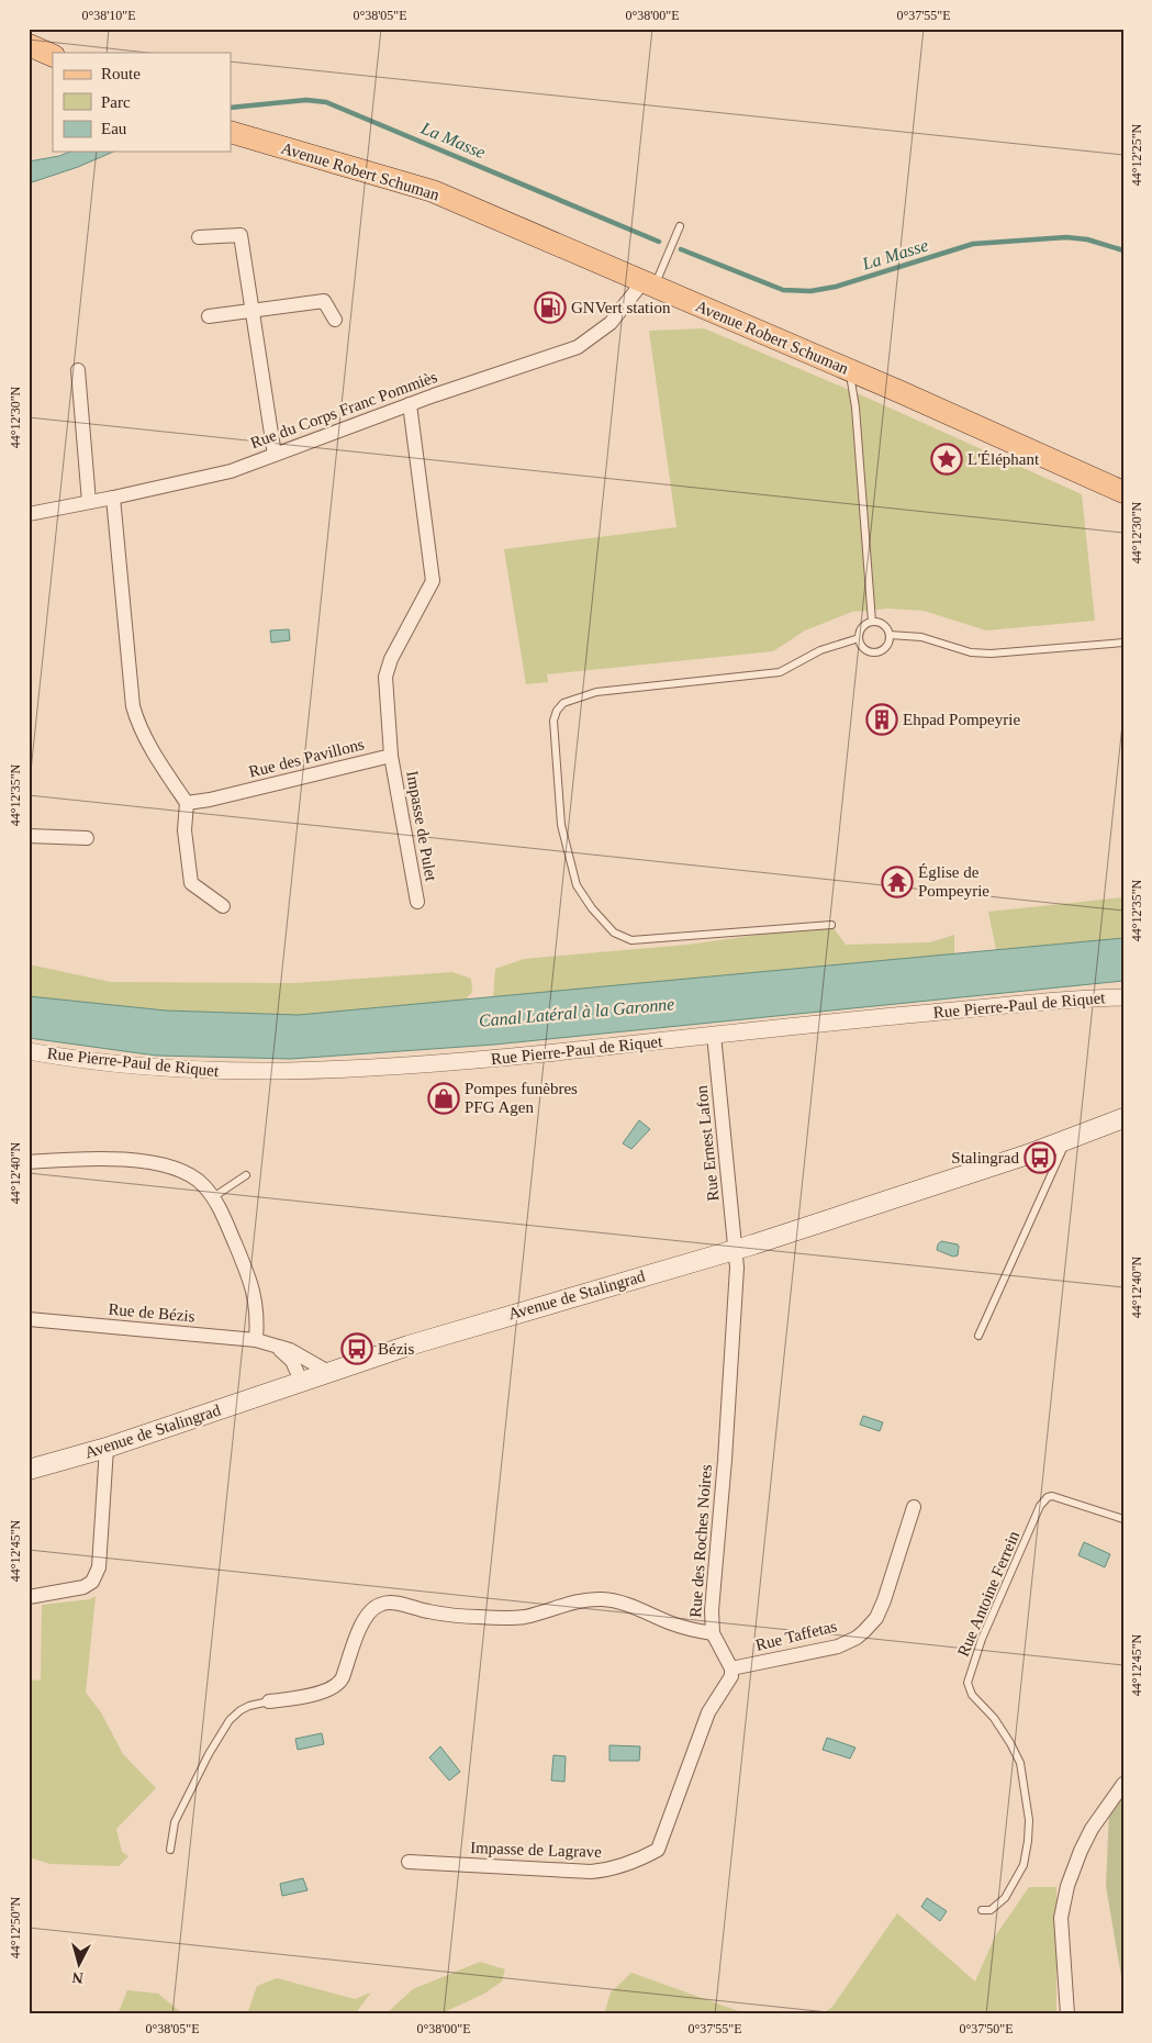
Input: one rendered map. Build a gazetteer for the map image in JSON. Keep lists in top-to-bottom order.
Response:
{
  "streets": {
    "main road": ["Avenue Robert Schuman", "Avenue de Stalingrad"],
    "street": [
      "Rue du Corps Franc Pommiès",
      "Rue des Pavillons",
      "Impasse de Pulet",
      "Rue Pierre-Paul de Riquet",
      "Rue Ernest Lafon",
      "Rue de Bézis",
      "Rue des Roches Noires",
      "Rue Taffetas",
      "Impasse de Lagrave"
    ],
    "lane": ["Rue Antoine Ferrein"]
  },
  "crossings": [
    ["Avenue Robert Schuman", "Rue du Corps Franc Pommiès"],
    ["Rue du Corps Franc Pommiès", "Rue des Pavillons"],
    ["Rue des Pavillons", "Impasse de Pulet"],
    ["Rue Pierre-Paul de Riquet", "Rue Ernest Lafon"],
    ["Rue Ernest Lafon", "Avenue de Stalingrad"],
    ["Rue Ernest Lafon", "Rue des Roches Noires"],
    ["Avenue de Stalingrad", "Rue de Bézis"],
    ["Avenue de Stalingrad", "Rue des Roches Noires"],
    ["Rue des Roches Noires", "Rue Taffetas"],
    ["Rue des Roches Noires", "Impasse de Lagrave"],
    ["Rue Taffetas", "Impasse de Lagrave"]
  ],
  "water": ["La Masse", "Canal Latéral à la Garonne"],
  "places": {
    "fuel station": ["GNVert station"],
    "place": ["L'Éléphant"],
    "building": ["Ehpad Pompeyrie"],
    "temple": ["Église de Pompeyrie"],
    "shop": ["Pompes funèbres PFG Agen"],
    "bus stop": ["Stalingrad", "Bézis"]
  },
  "legend": ["Route", "Parc", "Eau"],
  "north": "bottom",
  "coordinates": [
    "0°38'10\"E",
    "0°38'05\"E",
    "0°38'00\"E",
    "0°37'55\"E",
    "44°12'25\"N",
    "44°12'30\"N",
    "44°12'35\"N",
    "44°12'40\"N",
    "44°12'45\"N",
    "44°12'50\"N",
    "0°37'50\"E"
  ]
}
